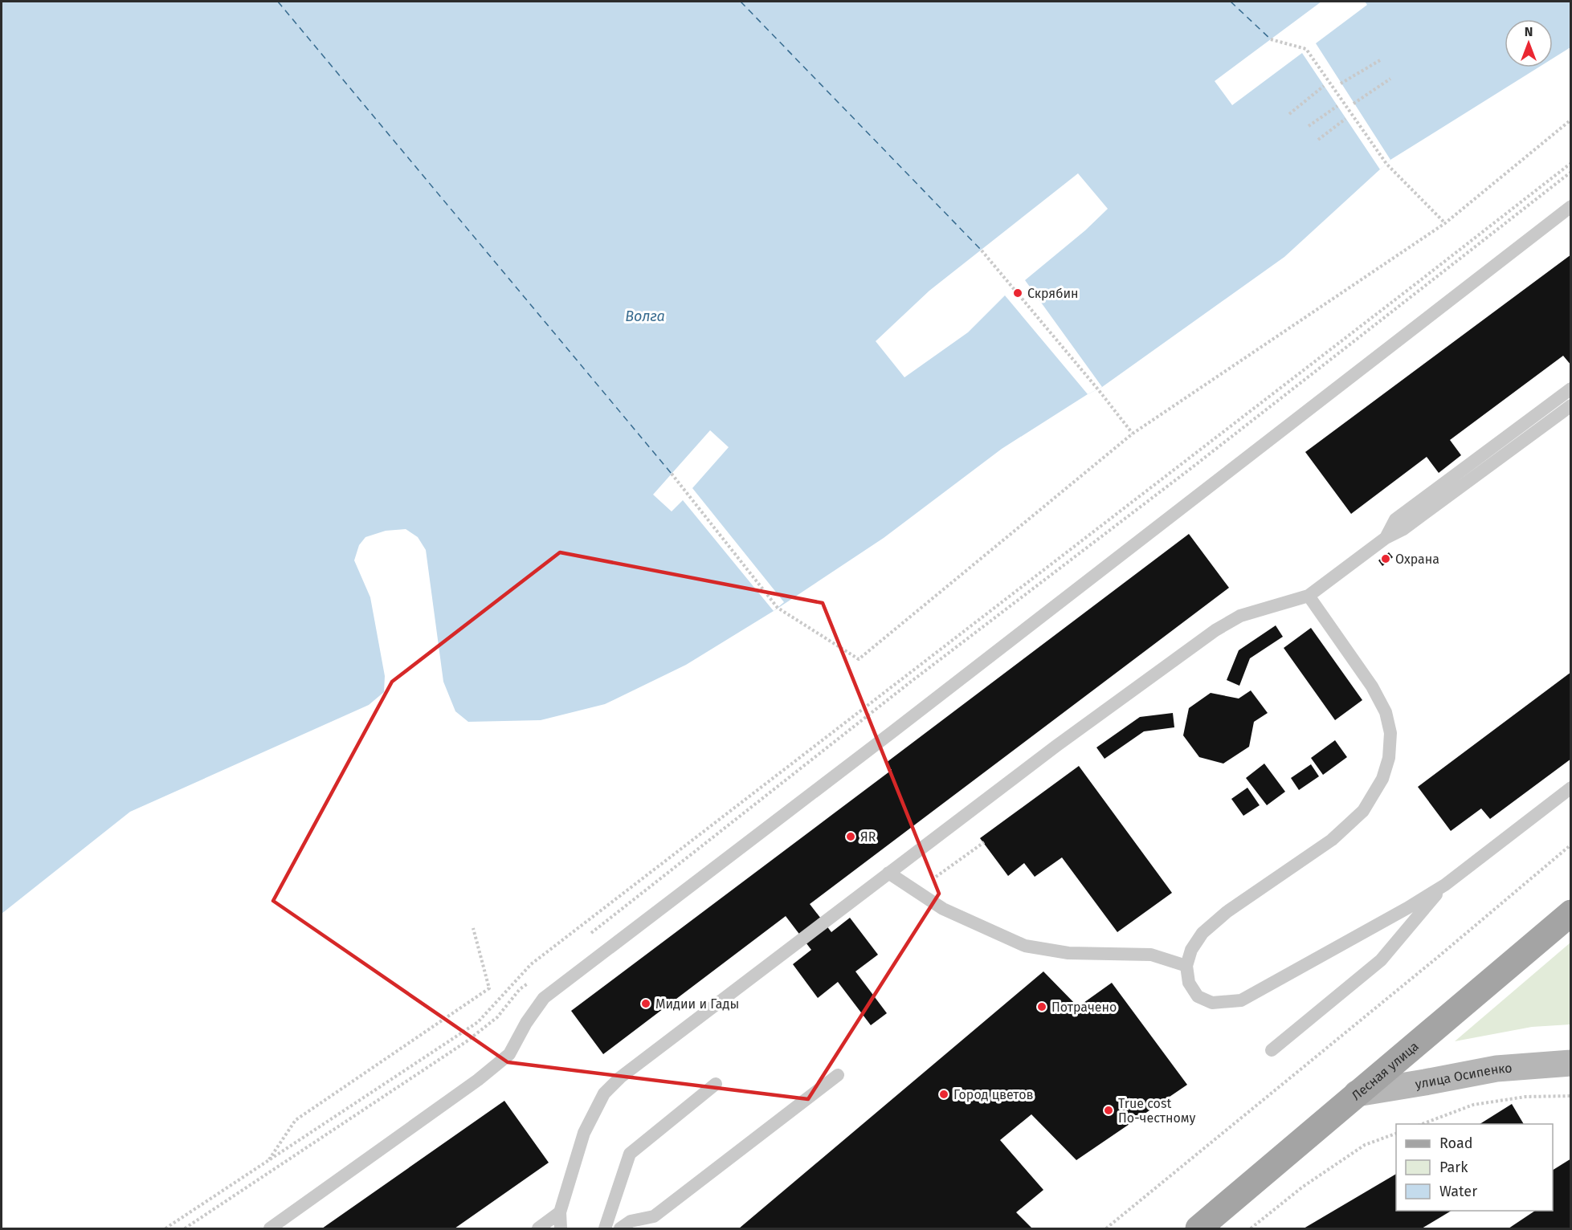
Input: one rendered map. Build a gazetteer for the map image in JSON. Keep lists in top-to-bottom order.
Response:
{
  "streets": {
    "main road": ["Лесная улица", "улица Осипенко"]
  },
  "crossings": [
    ["Лесная улица", "улица Осипенко"]
  ],
  "water": ["Волга"],
  "places": [
    "Скрябин",
    "Охрана",
    "ЯR",
    "Мидии и Гады",
    "Потрачено",
    "Город цветов",
    "True cost По-честному"
  ],
  "legend": ["Road", "Park", "Water"],
  "north": "top"
}
